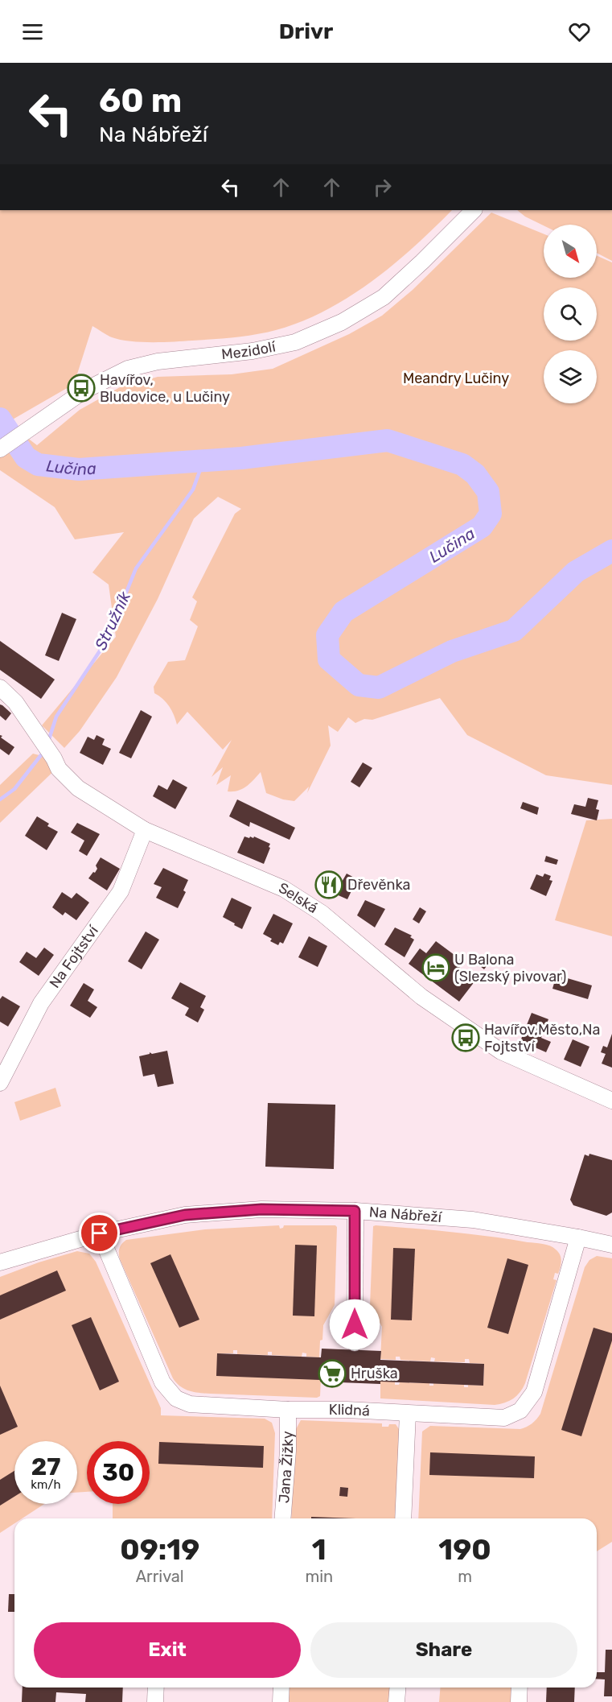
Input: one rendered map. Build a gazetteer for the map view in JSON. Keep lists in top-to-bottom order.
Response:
{
  "streets": {
    "street": [
      "Mezidolí",
      "Selská",
      "Na Fojtství",
      "Na Nábřeží",
      "Klidná",
      "Jana Žižky"
    ]
  },
  "crossings": [
    ["Selská", "Na Fojtství"],
    ["Na Nábřeží", "Klidná"],
    ["Klidná", "Jana Žižky"]
  ],
  "water": ["Lučina", "Stružník"],
  "parks": ["Meandry Lučiny"],
  "places": {
    "bus stop": ["Havířov, Bludovice, u Lučiny", "Havířov,Město,Na Fojtství"],
    "restaurant": ["Dřevěnka"],
    "hotel": ["U Balona (Slezský pivovar)"],
    "supermarket": ["Hruška"]
  },
  "north": "bottom right",
  "page": {
    "header": "Drivr",
    "turn": ["60 m", "Na Nábřeží"],
    "speed": "27 km/h",
    "limit": "30",
    "eta": [
      "09:19",
      "Arrival",
      "1",
      "min",
      "190",
      "m"
    ],
    "buttons": ["Exit", "Share"]
  }
}
